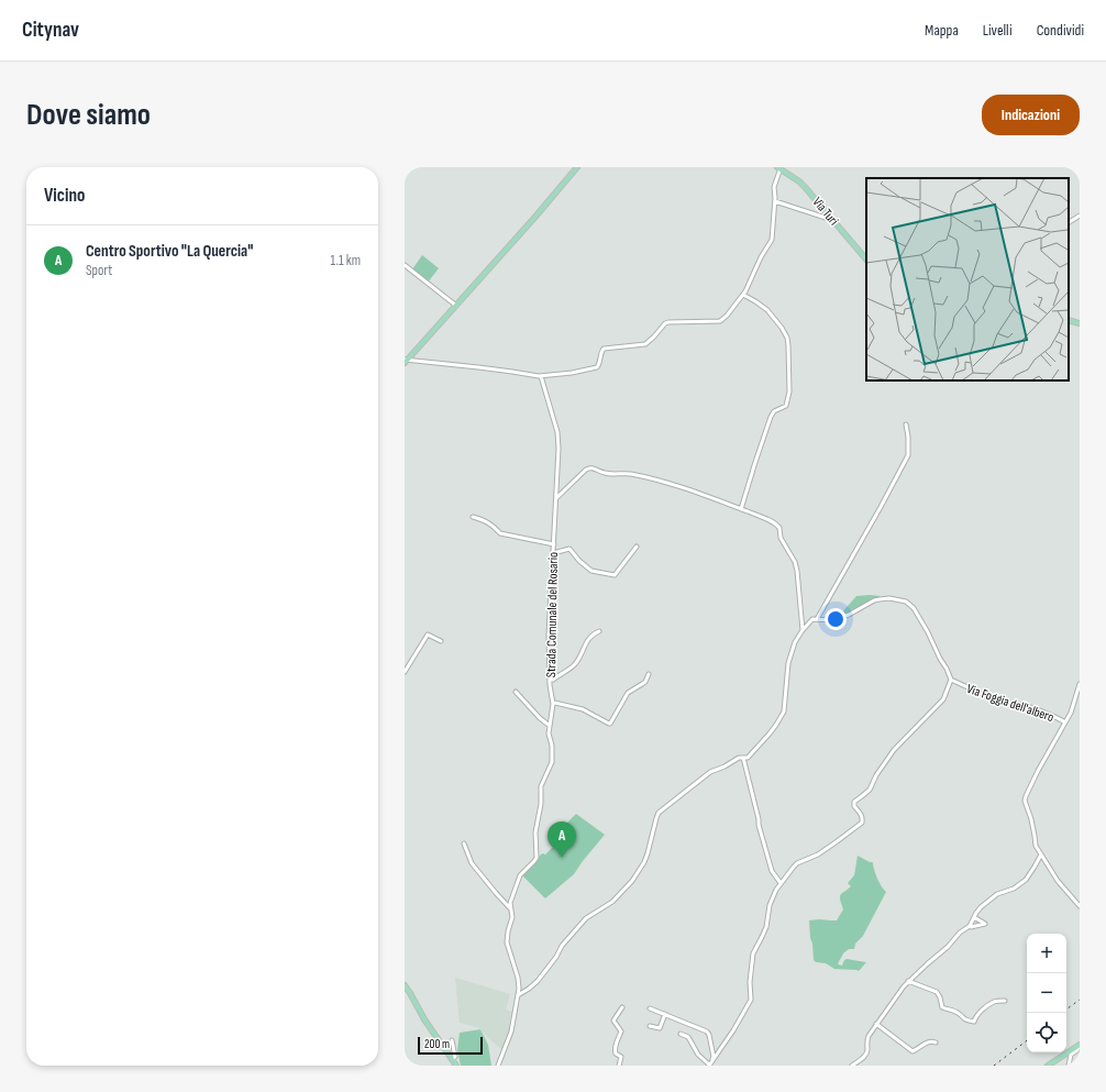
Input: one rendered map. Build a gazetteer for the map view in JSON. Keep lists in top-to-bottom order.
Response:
{
  "streets": {
    "main road": ["Via Turi"],
    "street": ["Strada Comunale del Rosario", "Via Foggia dell'albero"]
  },
  "scale_bar": "200 m",
  "page": {
    "header": "Citynav",
    "nav": ["Mappa", "Livelli", "Condividi"],
    "buttons": "Indicazioni",
    "title": "Dove siamo",
    "heading": "Vicino",
    "list": [
      {
        "mark": "A",
        "name": "Centro Sportivo \"La Quercia\"",
        "note": "Sport",
        "value": "1.1 km"
      }
    ],
    "pins": "A",
    "map_buttons": ["+", "−"],
    "scale": "200 m"
  }
}
